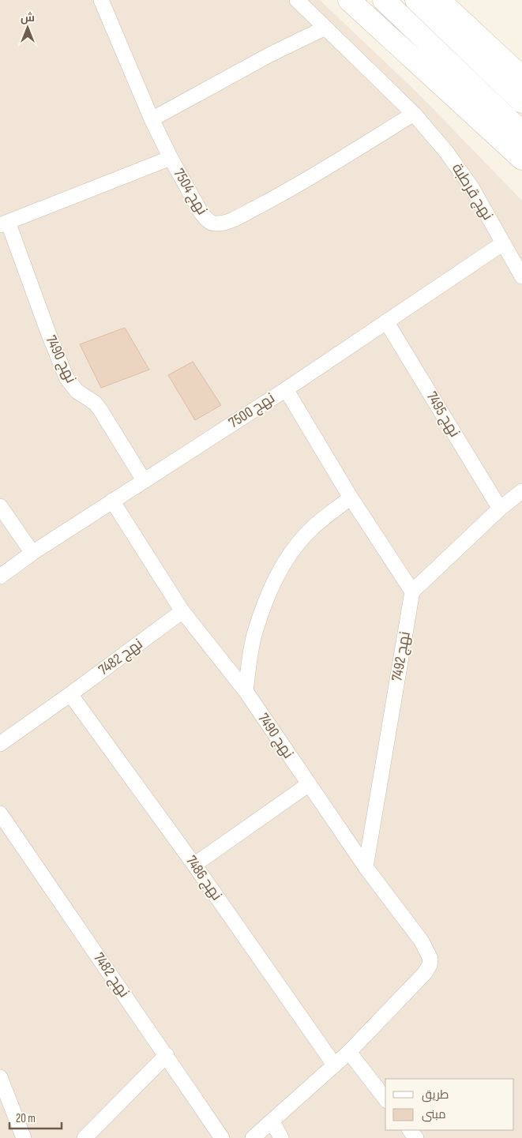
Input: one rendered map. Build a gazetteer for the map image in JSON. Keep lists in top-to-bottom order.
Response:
{
  "streets": {
    "street": [
      "نهج 7504",
      "نهج قرطبة",
      "نهج 7490",
      "نهج 7500",
      "نهج 7495",
      "نهج 7492",
      "نهج 7482",
      "نهج 7486"
    ]
  },
  "crossings": [
    ["نهج 7504", "نهج قرطبة"],
    ["نهج 7504", "نهج 7490"],
    ["نهج قرطبة", "نهج 7500"],
    ["نهج 7490", "نهج 7500"],
    ["نهج 7490", "نهج 7492"],
    ["نهج 7490", "نهج 7482"],
    ["نهج 7500", "نهج 7495"],
    ["نهج 7482", "نهج 7486"]
  ],
  "legend": ["طريق", "مبنى"],
  "scale_bar": "20 m",
  "north": "top"
}
